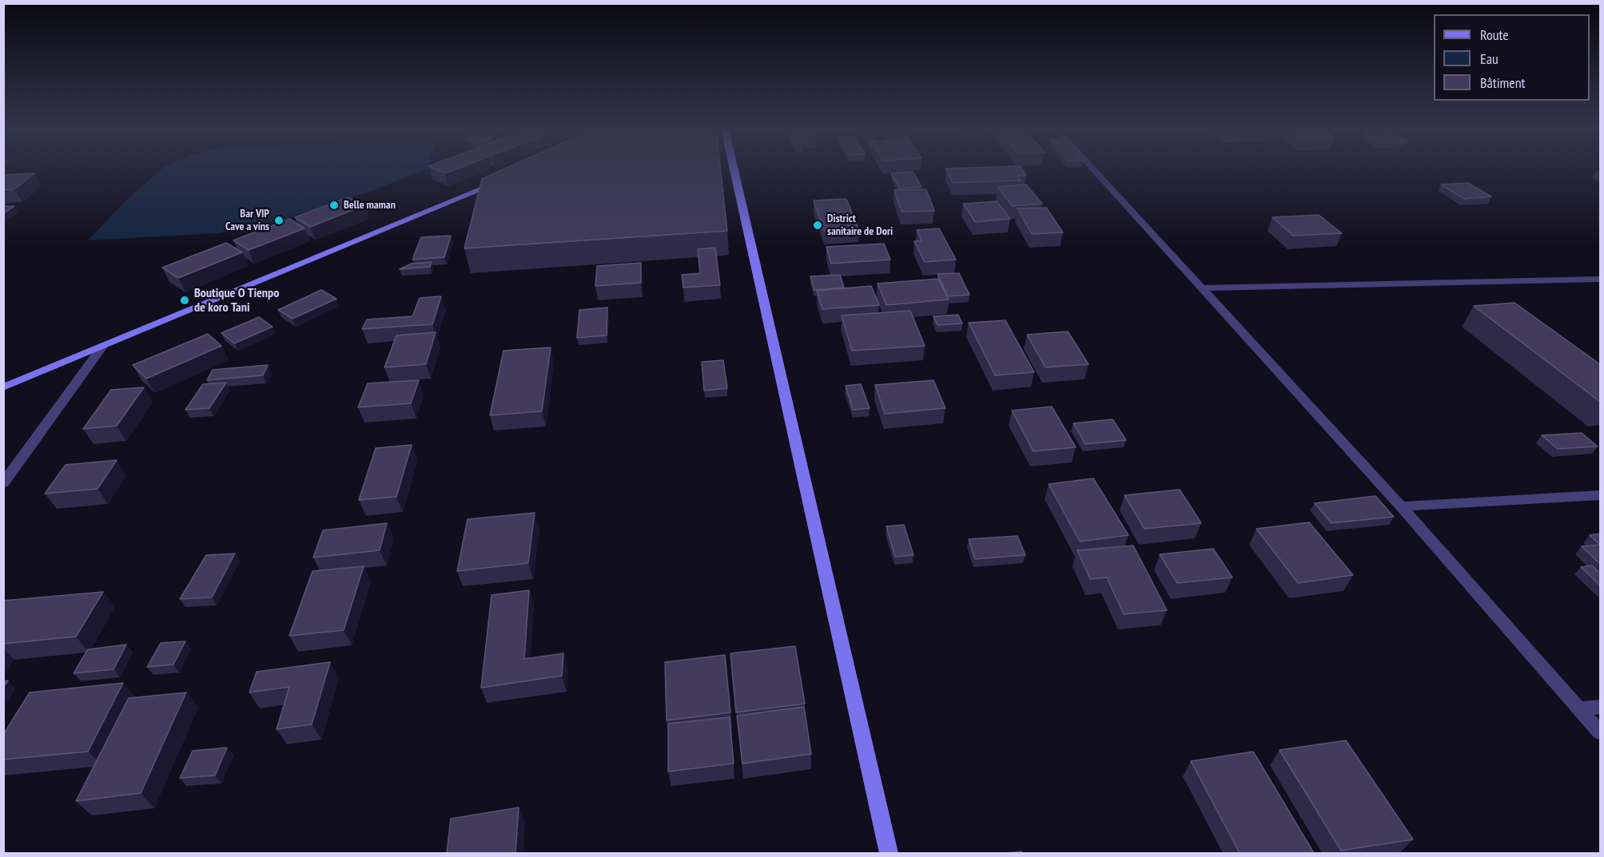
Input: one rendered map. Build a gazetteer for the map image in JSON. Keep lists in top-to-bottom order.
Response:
{
  "places": [
    "Belle maman",
    "Bar VIP Cave a vins",
    "District sanitaire de Dori",
    "Boutique O Tienpo de koro Tani"
  ],
  "legend": ["Route", "Eau", "Bâtiment"]
}
